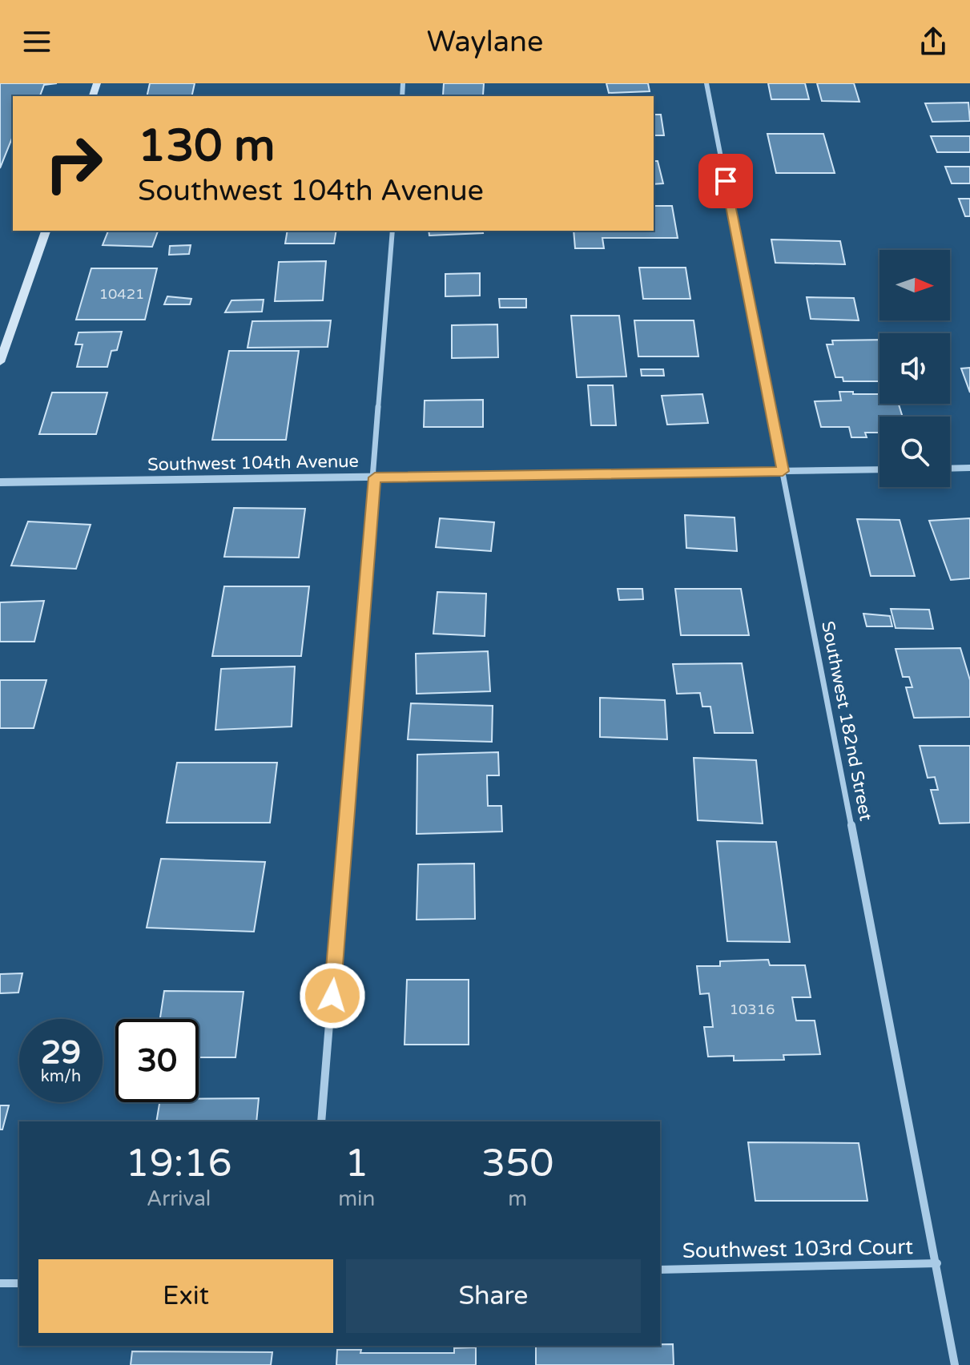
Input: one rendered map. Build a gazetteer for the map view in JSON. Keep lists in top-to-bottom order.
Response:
{
  "streets": {
    "street": ["Southwest 104th Avenue", "Southwest 182nd Street", "Southwest 103rd Court"]
  },
  "crossings": [
    ["Southwest 104th Avenue", "Southwest 182nd Street"],
    ["Southwest 182nd Street", "Southwest 103rd Court"]
  ],
  "house_numbers": ["10421", "10316"],
  "north": "right",
  "page": {
    "header": "Waylane",
    "turn": ["130 m", "Southwest 104th Avenue"],
    "speed": "29 km/h",
    "limit": "30",
    "eta": [
      "19:16",
      "Arrival",
      "1",
      "min",
      "350",
      "m"
    ],
    "buttons": ["Exit", "Share"]
  }
}
